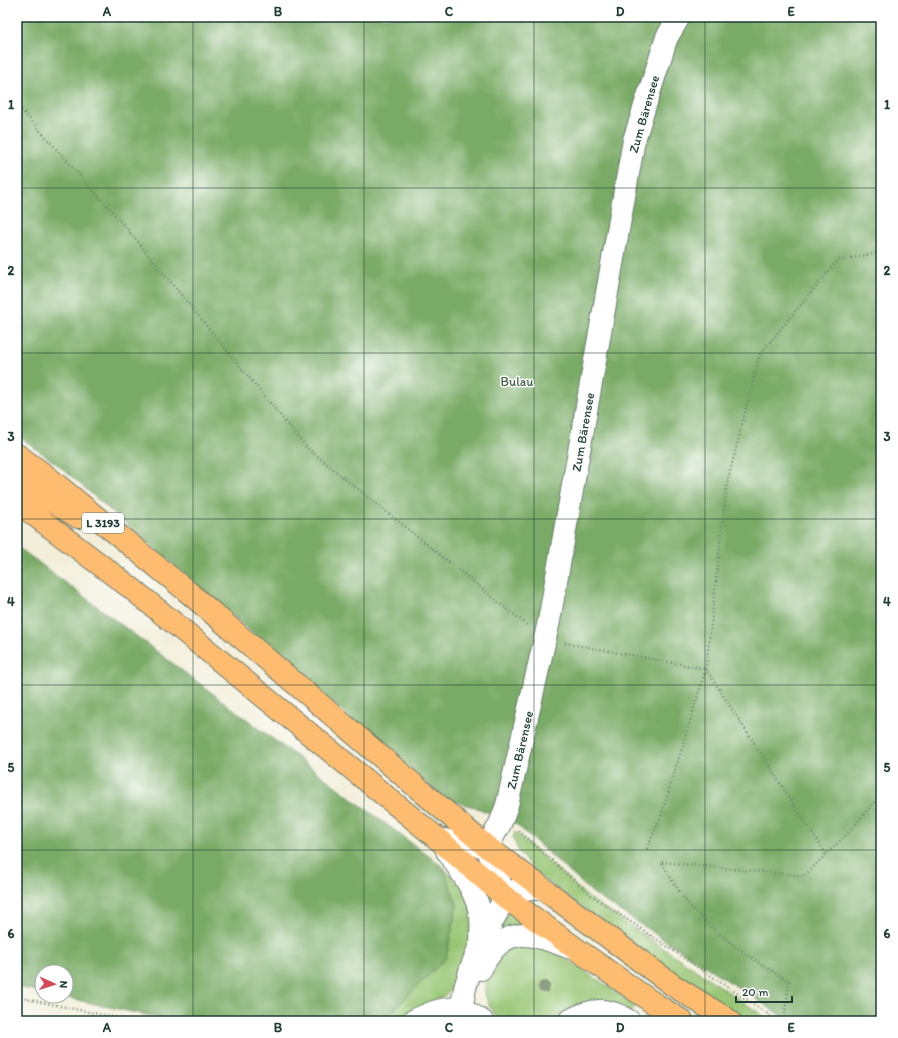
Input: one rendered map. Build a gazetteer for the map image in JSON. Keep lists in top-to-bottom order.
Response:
{
  "streets": {
    "main road": ["L 3193"],
    "street": ["Zum Bärensee"]
  },
  "crossings": [
    ["Zum Bärensee", "L 3193"]
  ],
  "parks": ["Bulau"],
  "scale_bar": "20 m",
  "north": "right",
  "grid": {
    "columns": [
      "A",
      "B",
      "C",
      "D",
      "E"
    ],
    "rows": [
      "1",
      "2",
      "3",
      "4",
      "5",
      "6"
    ]
  }
}
